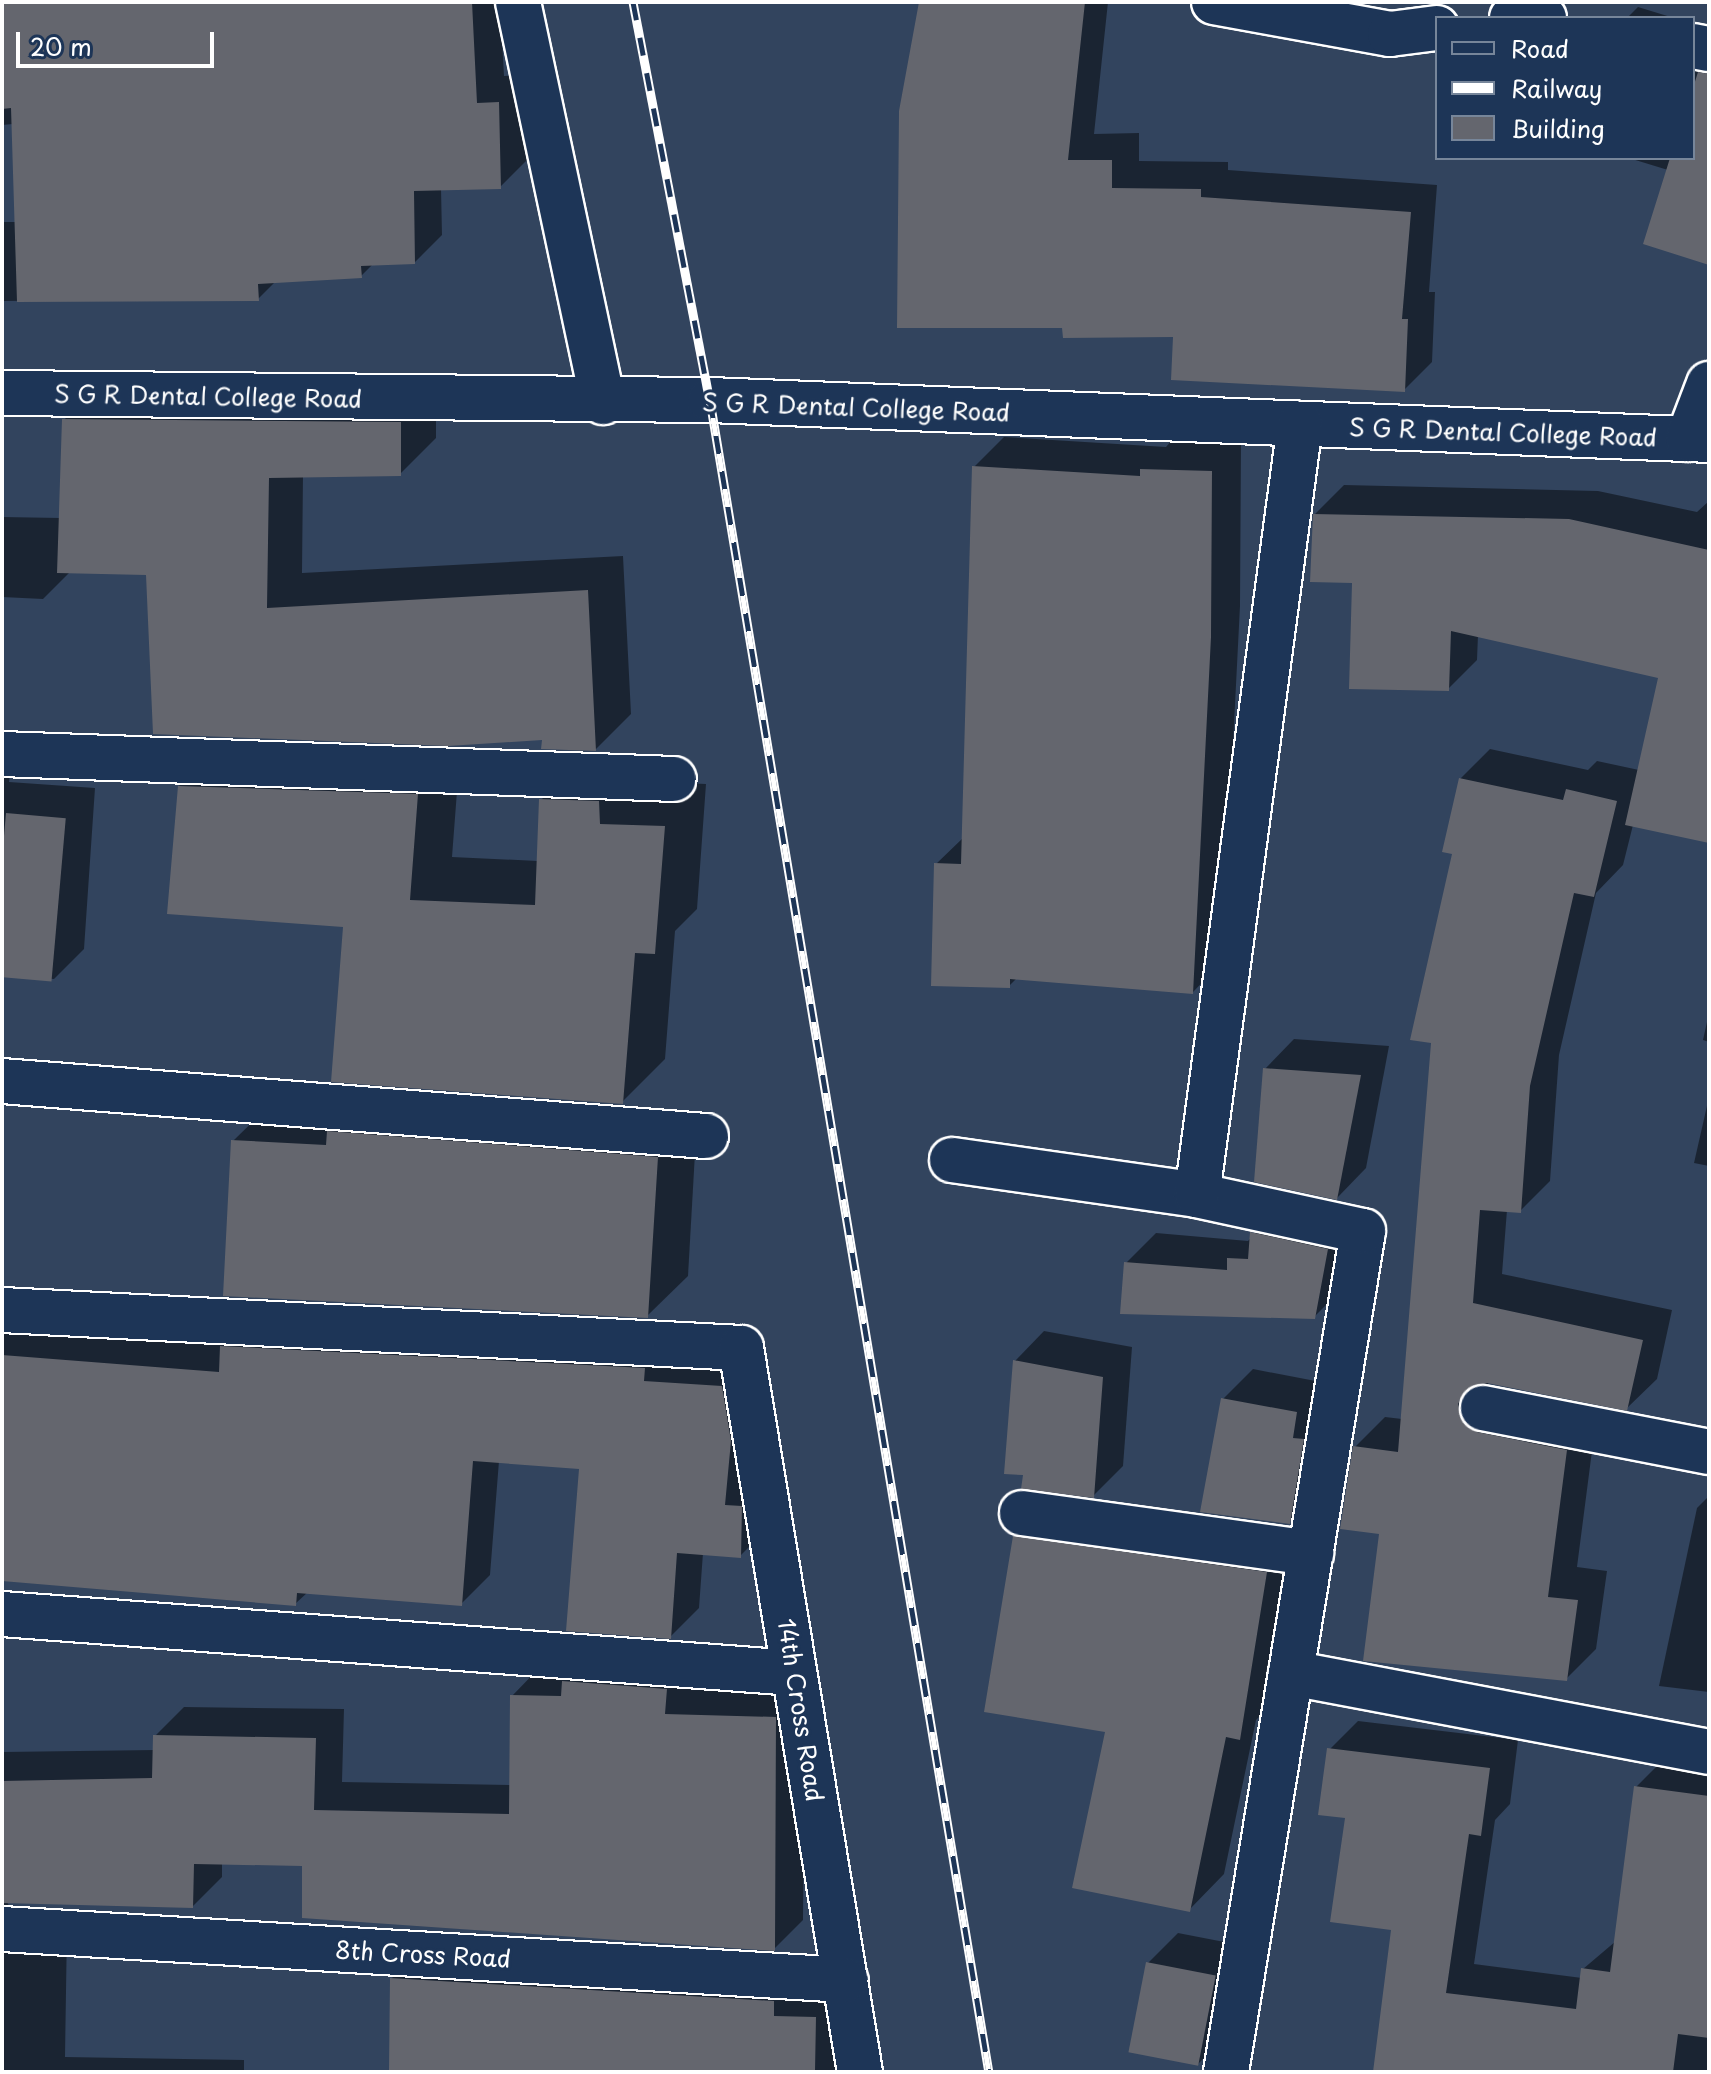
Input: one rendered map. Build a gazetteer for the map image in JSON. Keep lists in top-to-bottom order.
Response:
{
  "streets": {
    "street": ["S G R Dental College Road", "14th Cross Road", "8th Cross Road"]
  },
  "crossings": [
    ["14th Cross Road", "8th Cross Road"]
  ],
  "legend": ["Road", "Railway", "Building"],
  "scale_bar": "20 m"
}
